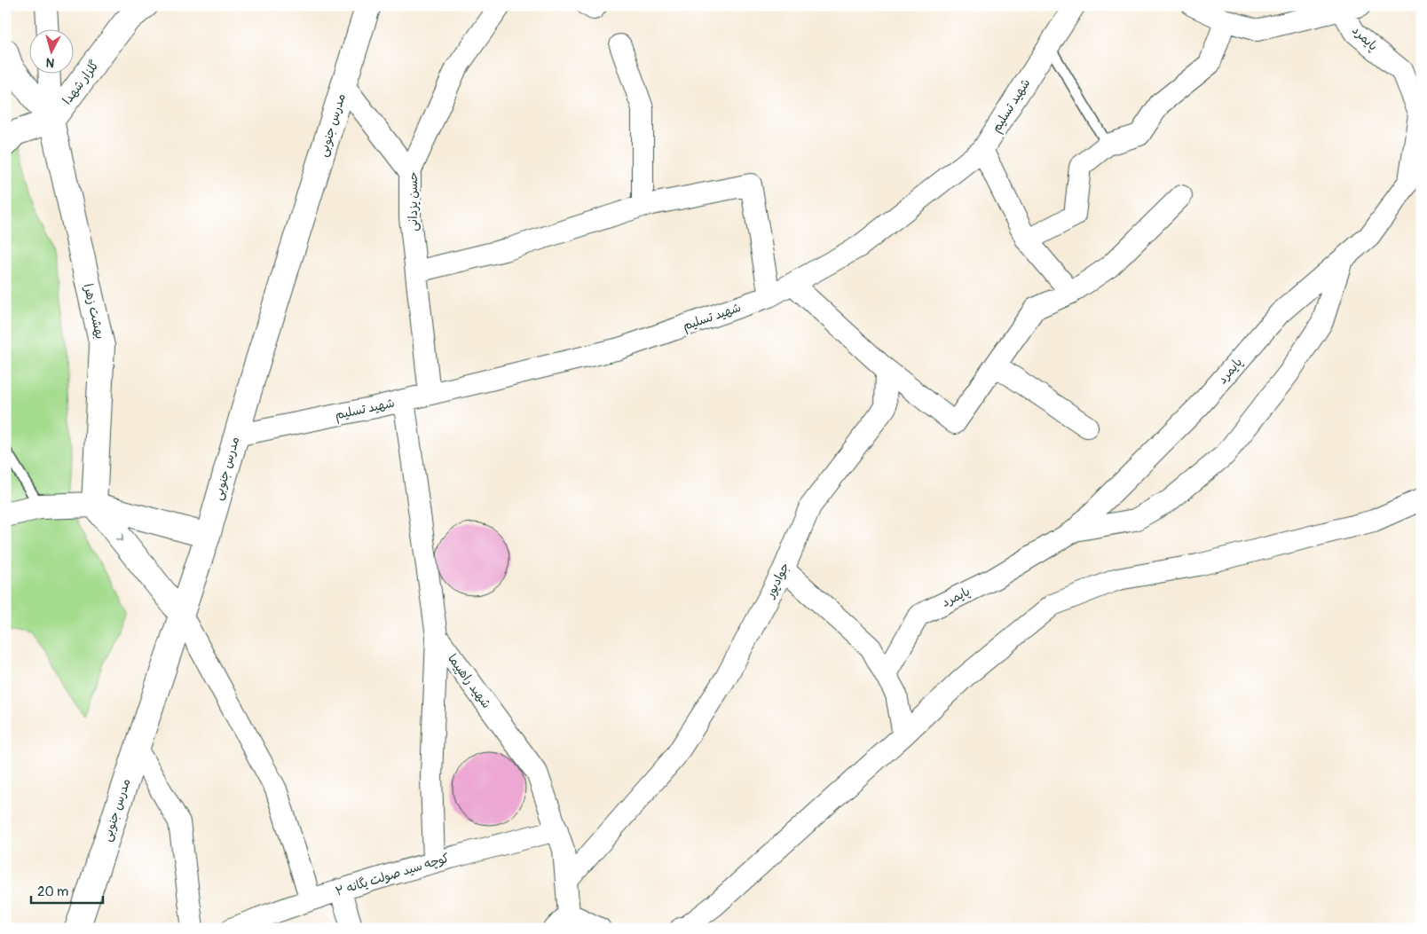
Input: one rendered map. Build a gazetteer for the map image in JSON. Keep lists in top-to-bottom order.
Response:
{
  "streets": {
    "street": [
      "پایمرد",
      "گلزار شهدا",
      "شهید تسلیم",
      "مدرس جنوبی",
      "حسن یزدانی",
      "بهشت زهرا",
      "جوادپور",
      "شهید راهپیما",
      "کوچه سید صولت یگانه ۲"
    ]
  },
  "crossings": [
    ["گلزار شهدا", "بهشت زهرا"],
    ["شهید تسلیم", "مدرس جنوبی"],
    ["شهید تسلیم", "حسن یزدانی"],
    ["شهید تسلیم", "شهید راهپیما"],
    ["جوادپور", "شهید راهپیما"],
    ["شهید راهپیما", "کوچه سید صولت یگانه ۲"]
  ],
  "scale_bar": "20 m",
  "north": "bottom"
}
